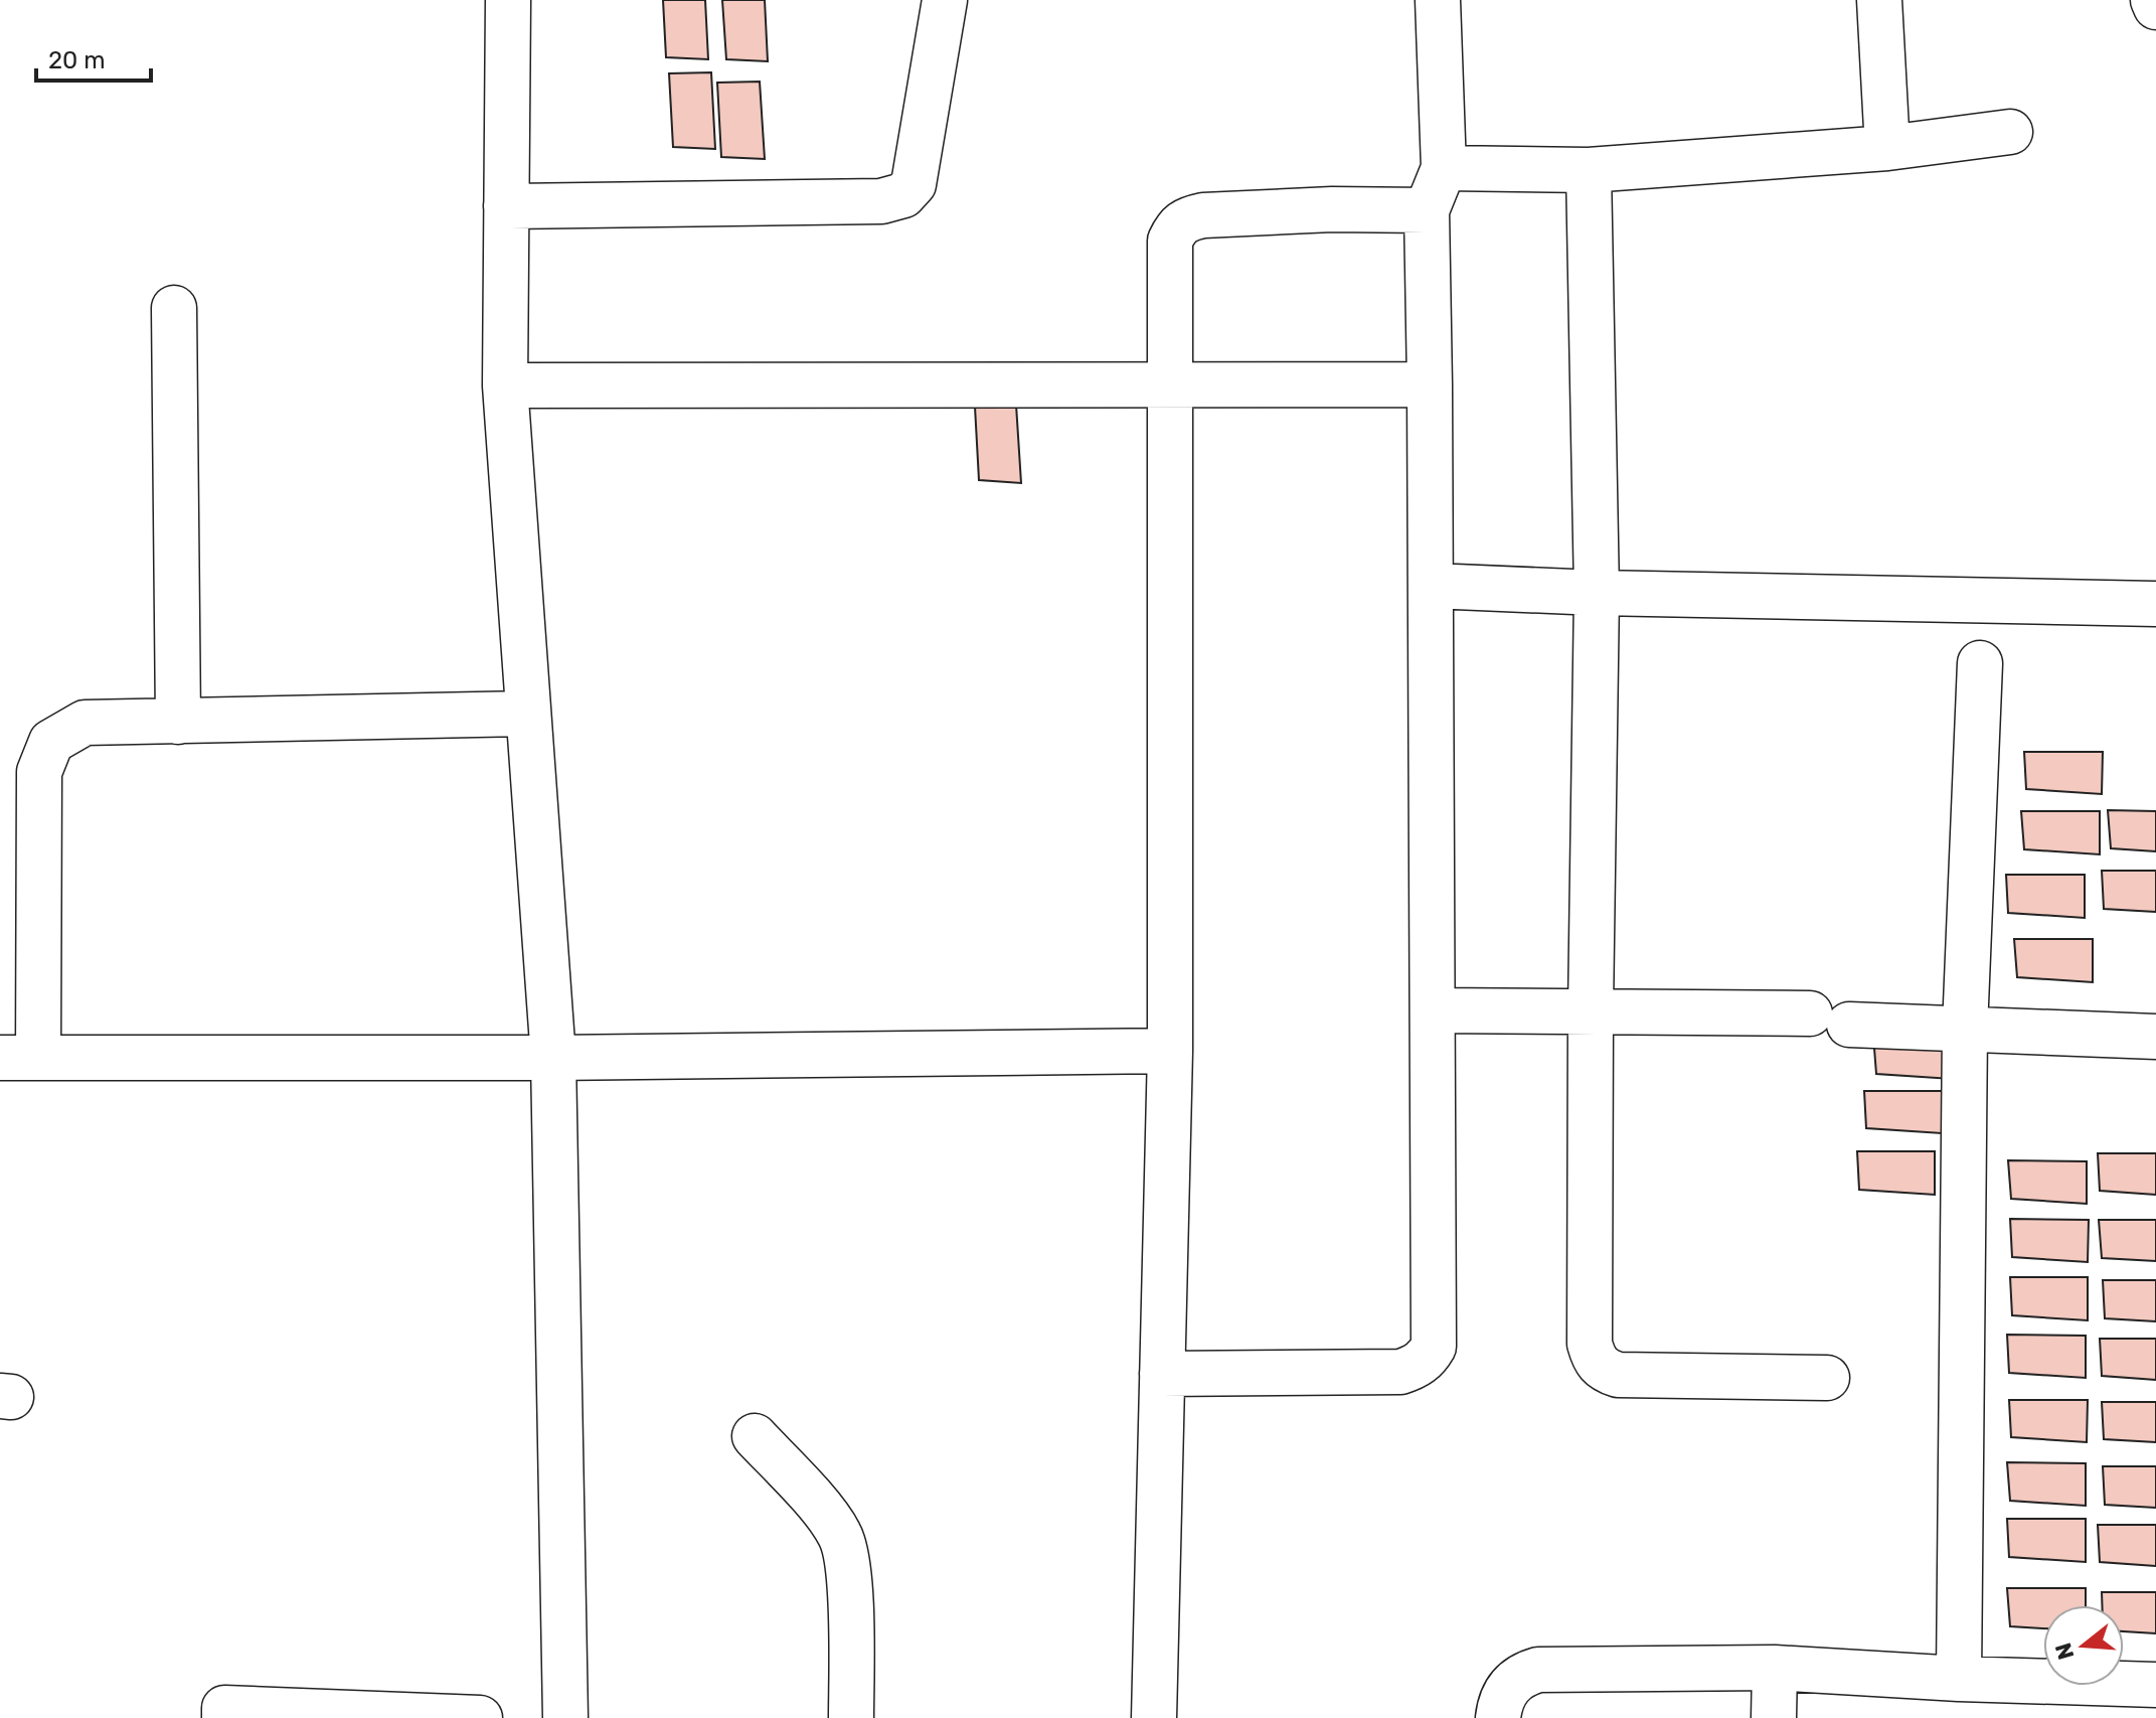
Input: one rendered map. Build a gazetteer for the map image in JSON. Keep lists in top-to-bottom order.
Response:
{
  "scale_bar": "20 m",
  "north": "left"
}
